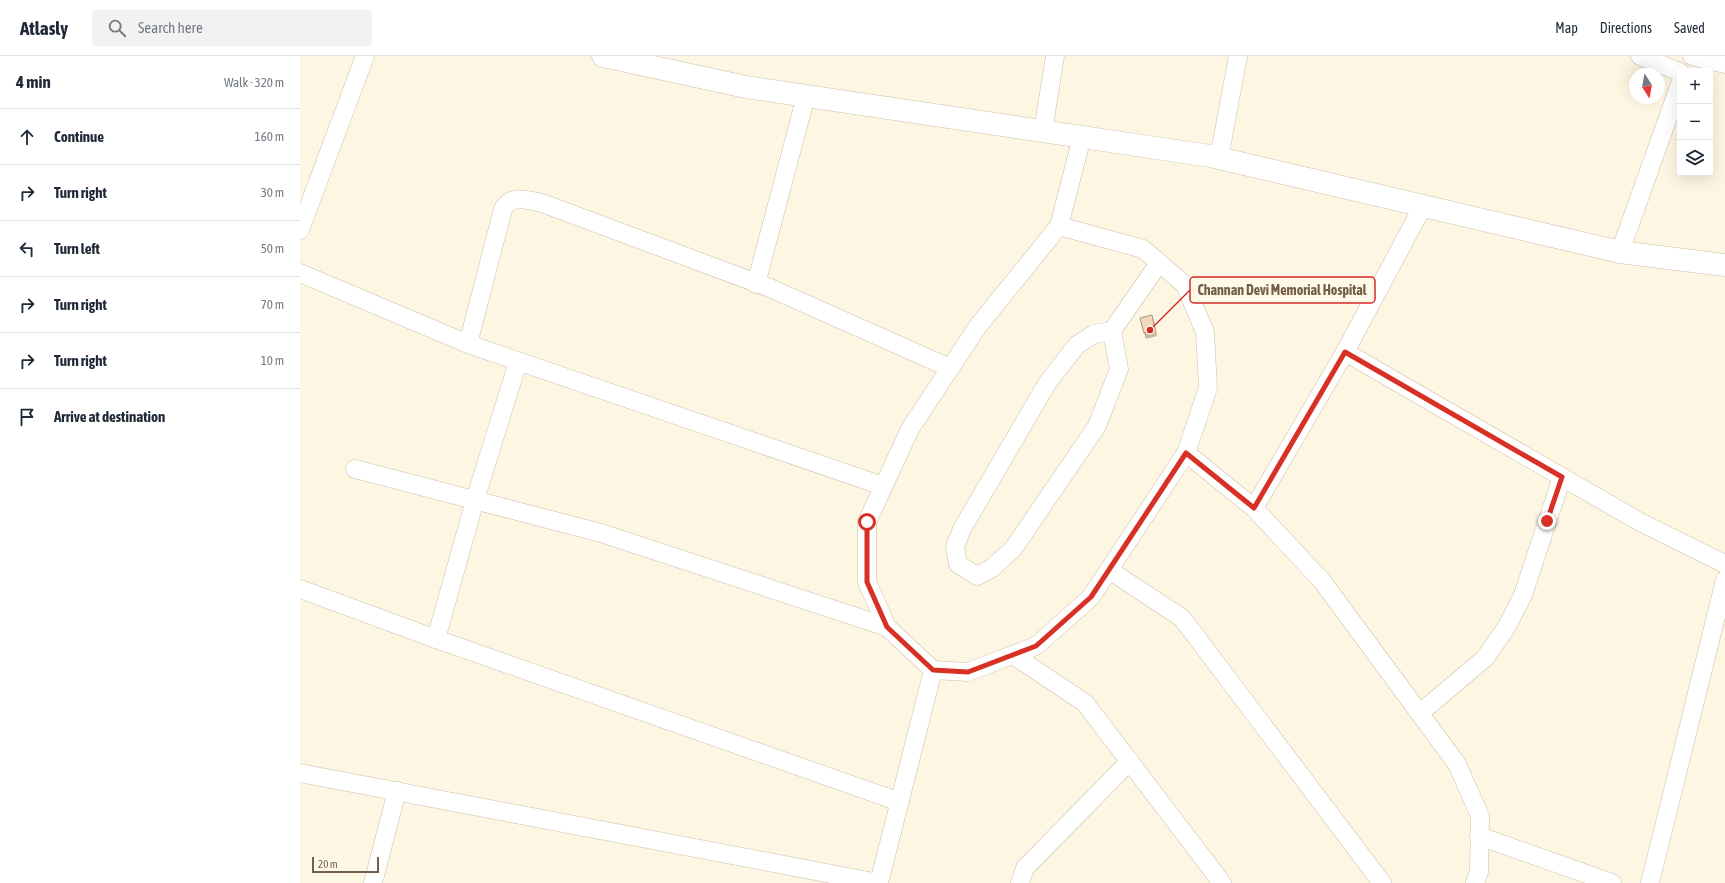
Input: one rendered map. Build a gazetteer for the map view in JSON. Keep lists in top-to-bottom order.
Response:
{
  "places": ["Channan Devi Memorial Hospital"],
  "scale_bar": "20 m",
  "north": "bottom",
  "page": {
    "header": "Atlasly",
    "search": "Search here",
    "nav": ["Map", "Directions", "Saved"],
    "heading": ["4 min", "Walk · 320 m"],
    "map_buttons": ["+", "−"],
    "list": [
      ["Continue", "160 m"],
      ["Turn right", "30 m"],
      ["Turn left", "50 m"],
      ["Turn right", "70 m"],
      ["Turn right", "10 m"],
      "Arrive at destination"
    ],
    "scale": "20 m"
  }
}
